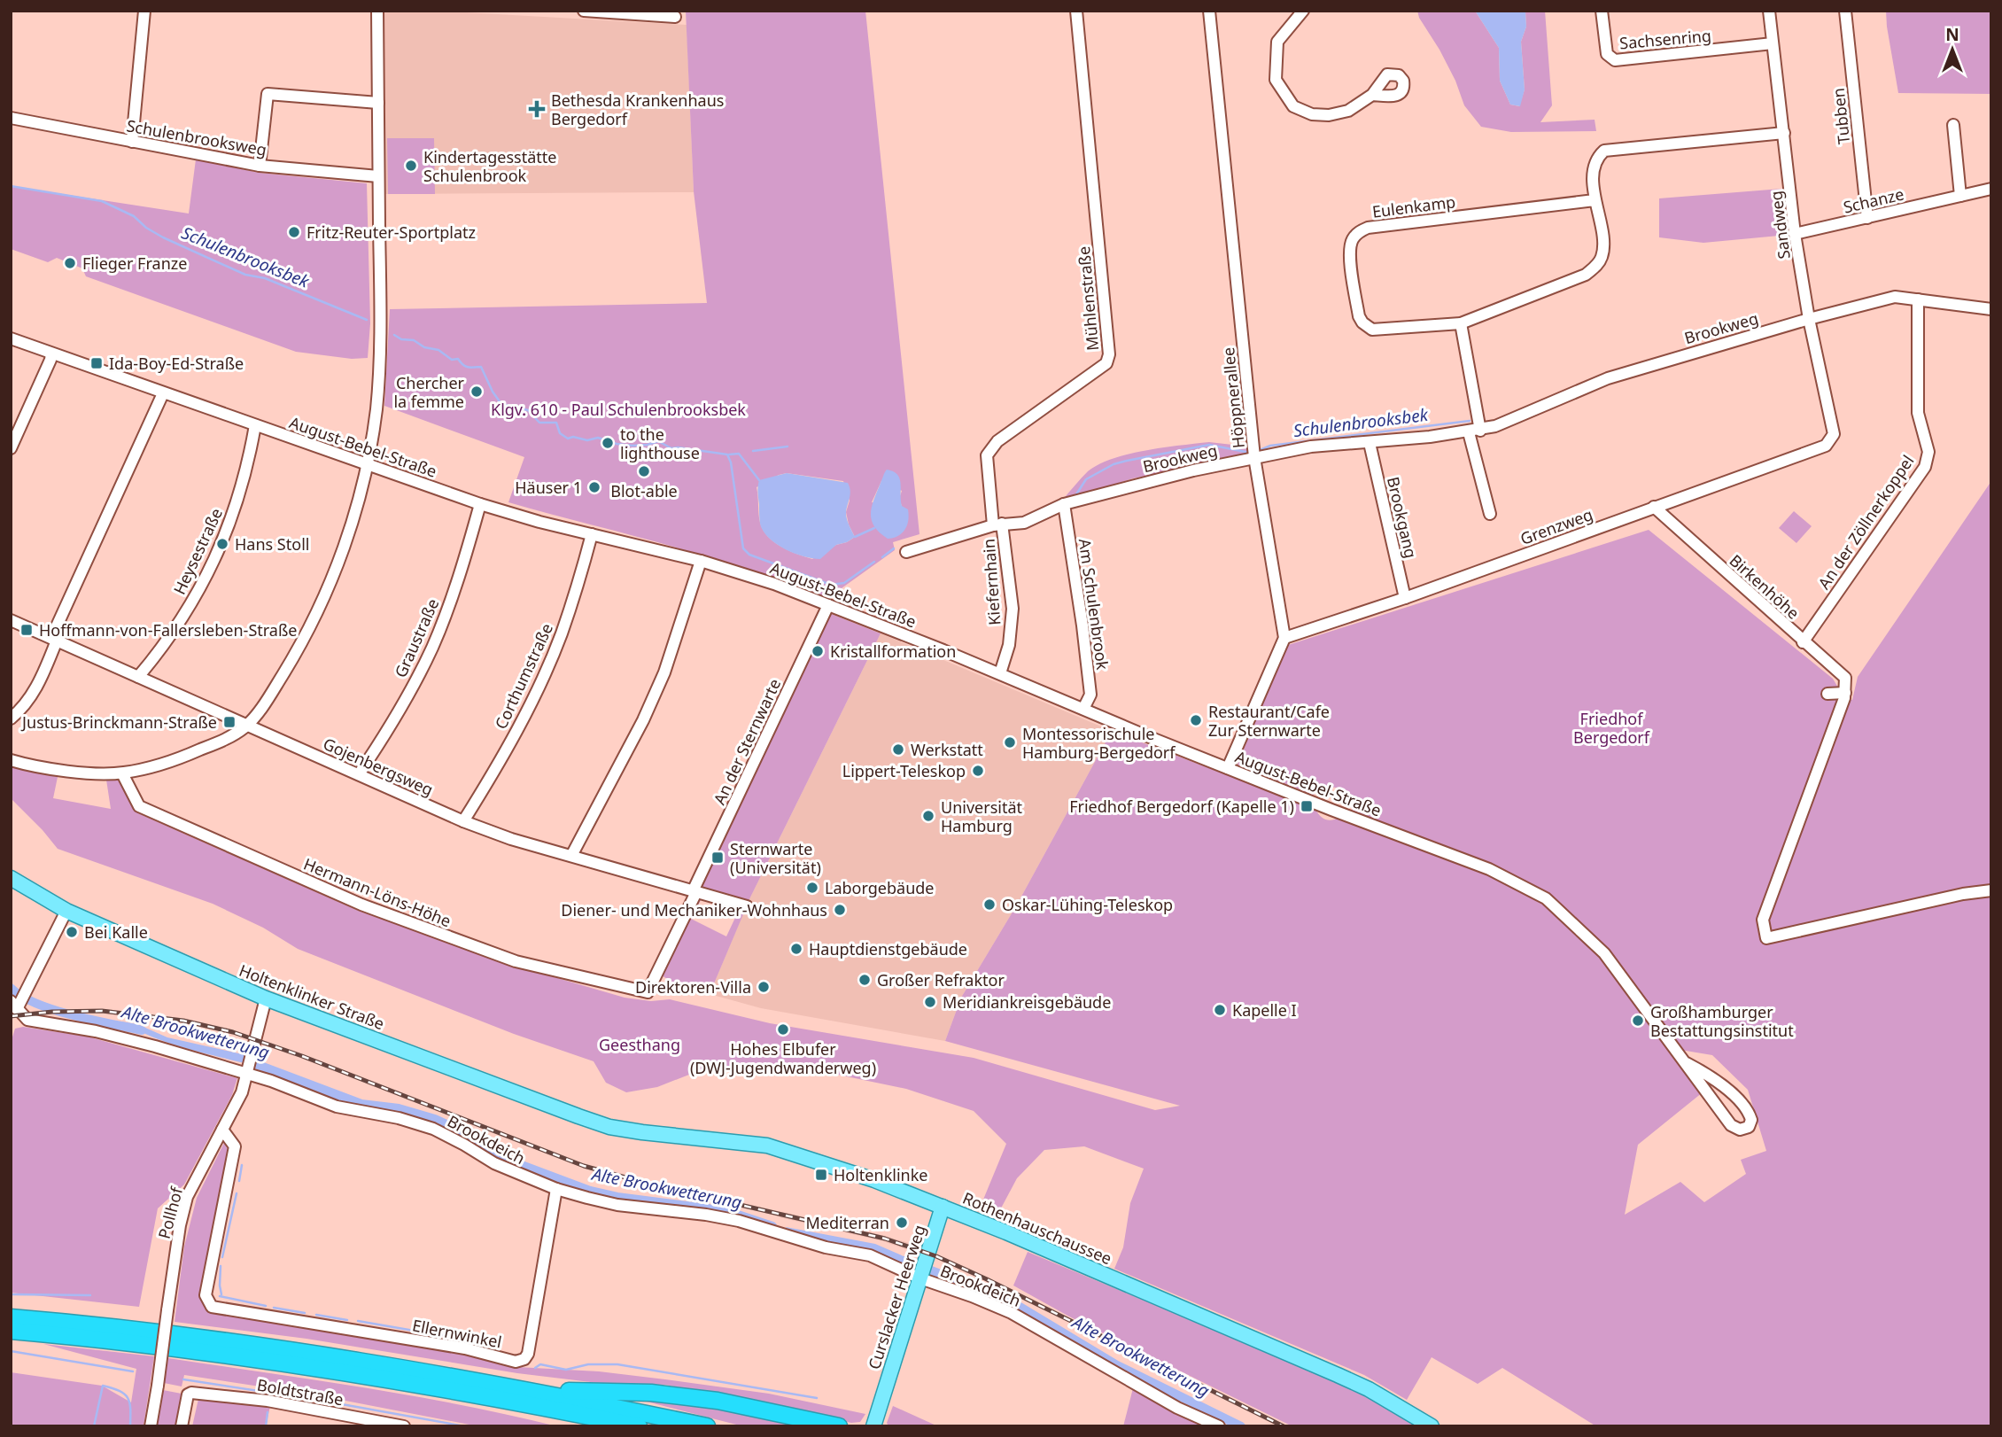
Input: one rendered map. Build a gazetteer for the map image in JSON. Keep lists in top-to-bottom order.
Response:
{
  "streets": {
    "main road": ["Holtenklinker Straße", "Rothenhauschaussee", "Curslacker Heerweg"],
    "street": [
      "Sachsenring",
      "Tubben",
      "Schulenbrooksweg",
      "Schanze",
      "Eulenkamp",
      "Sandweg",
      "Mühlenstraße",
      "Brookweg",
      "Höppnerallee",
      "August-Bebel-Straße",
      "Brookgang",
      "An der Zöllnerkoppel",
      "Grenzweg",
      "Heysestraße",
      "Kiefernhain",
      "Birkenhöhe",
      "Am Schulenbrook",
      "Graustraße",
      "Corthumstraße",
      "An der Sternwarte",
      "Gojenbergsweg",
      "Hermann-Löns-Höhe",
      "Brookdeich",
      "Pollhof",
      "Ellernwinkel",
      "Boldtstraße"
    ]
  },
  "crossings": [
    ["Sachsenring", "Sandweg"],
    ["Tubben", "Schanze"],
    ["Schanze", "Sandweg"],
    ["Eulenkamp", "Sandweg"],
    ["Sandweg", "Brookweg"],
    ["Sandweg", "Grenzweg"],
    ["Mühlenstraße", "Brookweg"],
    ["Mühlenstraße", "Kiefernhain"],
    ["Brookweg", "Höppnerallee"],
    ["Brookweg", "Brookgang"],
    ["Brookweg", "An der Zöllnerkoppel"],
    ["Brookweg", "Kiefernhain"],
    ["Brookweg", "Am Schulenbrook"],
    ["Höppnerallee", "Grenzweg"],
    ["August-Bebel-Straße", "Heysestraße"],
    ["August-Bebel-Straße", "Kiefernhain"],
    ["August-Bebel-Straße", "Am Schulenbrook"],
    ["August-Bebel-Straße", "Graustraße"],
    ["August-Bebel-Straße", "Corthumstraße"],
    ["August-Bebel-Straße", "An der Sternwarte"],
    ["Brookgang", "Grenzweg"],
    ["An der Zöllnerkoppel", "Birkenhöhe"],
    ["Grenzweg", "Birkenhöhe"],
    ["Heysestraße", "Gojenbergsweg"],
    ["Graustraße", "Gojenbergsweg"],
    ["Corthumstraße", "Gojenbergsweg"],
    ["An der Sternwarte", "Gojenbergsweg"],
    ["An der Sternwarte", "Hermann-Löns-Höhe"],
    ["Holtenklinker Straße", "Pollhof"],
    ["Holtenklinker Straße", "Rothenhauschaussee"],
    ["Brookdeich", "Pollhof"],
    ["Brookdeich", "Curslacker Heerweg"],
    ["Brookdeich", "Ellernwinkel"],
    ["Pollhof", "Ellernwinkel"],
    ["Rothenhauschaussee", "Curslacker Heerweg"]
  ],
  "water": ["Schulenbrooksbek", "Alte Brookwetterung"],
  "parks": ["Klgv. 610 - Paul Schulenbrooksbek", "Friedhof Bergedorf", "Geesthang"],
  "places": {
    "health": ["Bethesda Krankenhaus Bergedorf"],
    "other": [
      "Kindertagesstätte Schulenbrook",
      "Fritz-Reuter-Sportplatz",
      "Flieger Franze",
      "Chercher la femme",
      "to the lighthouse",
      "Blot-able",
      "Häuser 1",
      "Hans Stoll",
      "Kristallformation",
      "Restaurant/Cafe Zur Sternwarte",
      "Montessorischule Hamburg-Bergedorf",
      "Werkstatt",
      "Lippert-Teleskop",
      "Universität Hamburg",
      "Laborgebäude",
      "Oskar-Lühing-Teleskop",
      "Diener- und Mechaniker-Wohnhaus",
      "Bei Kalle",
      "Hauptdienstgebäude",
      "Großer Refraktor",
      "Direktoren-Villa",
      "Meridiankreisgebäude",
      "Kapelle I",
      "Großhamburger Bestattungsinstitut",
      "Hohes Elbufer (DWJ-Jugendwanderweg)",
      "Mediterran"
    ],
    "transit": [
      "Ida-Boy-Ed-Straße",
      "Hoffmann-von-Fallersleben-Straße",
      "Justus-Brinckmann-Straße",
      "Friedhof Bergedorf (Kapelle 1)",
      "Sternwarte (Universität)",
      "Holtenklinke"
    ]
  },
  "north": "top"
}
